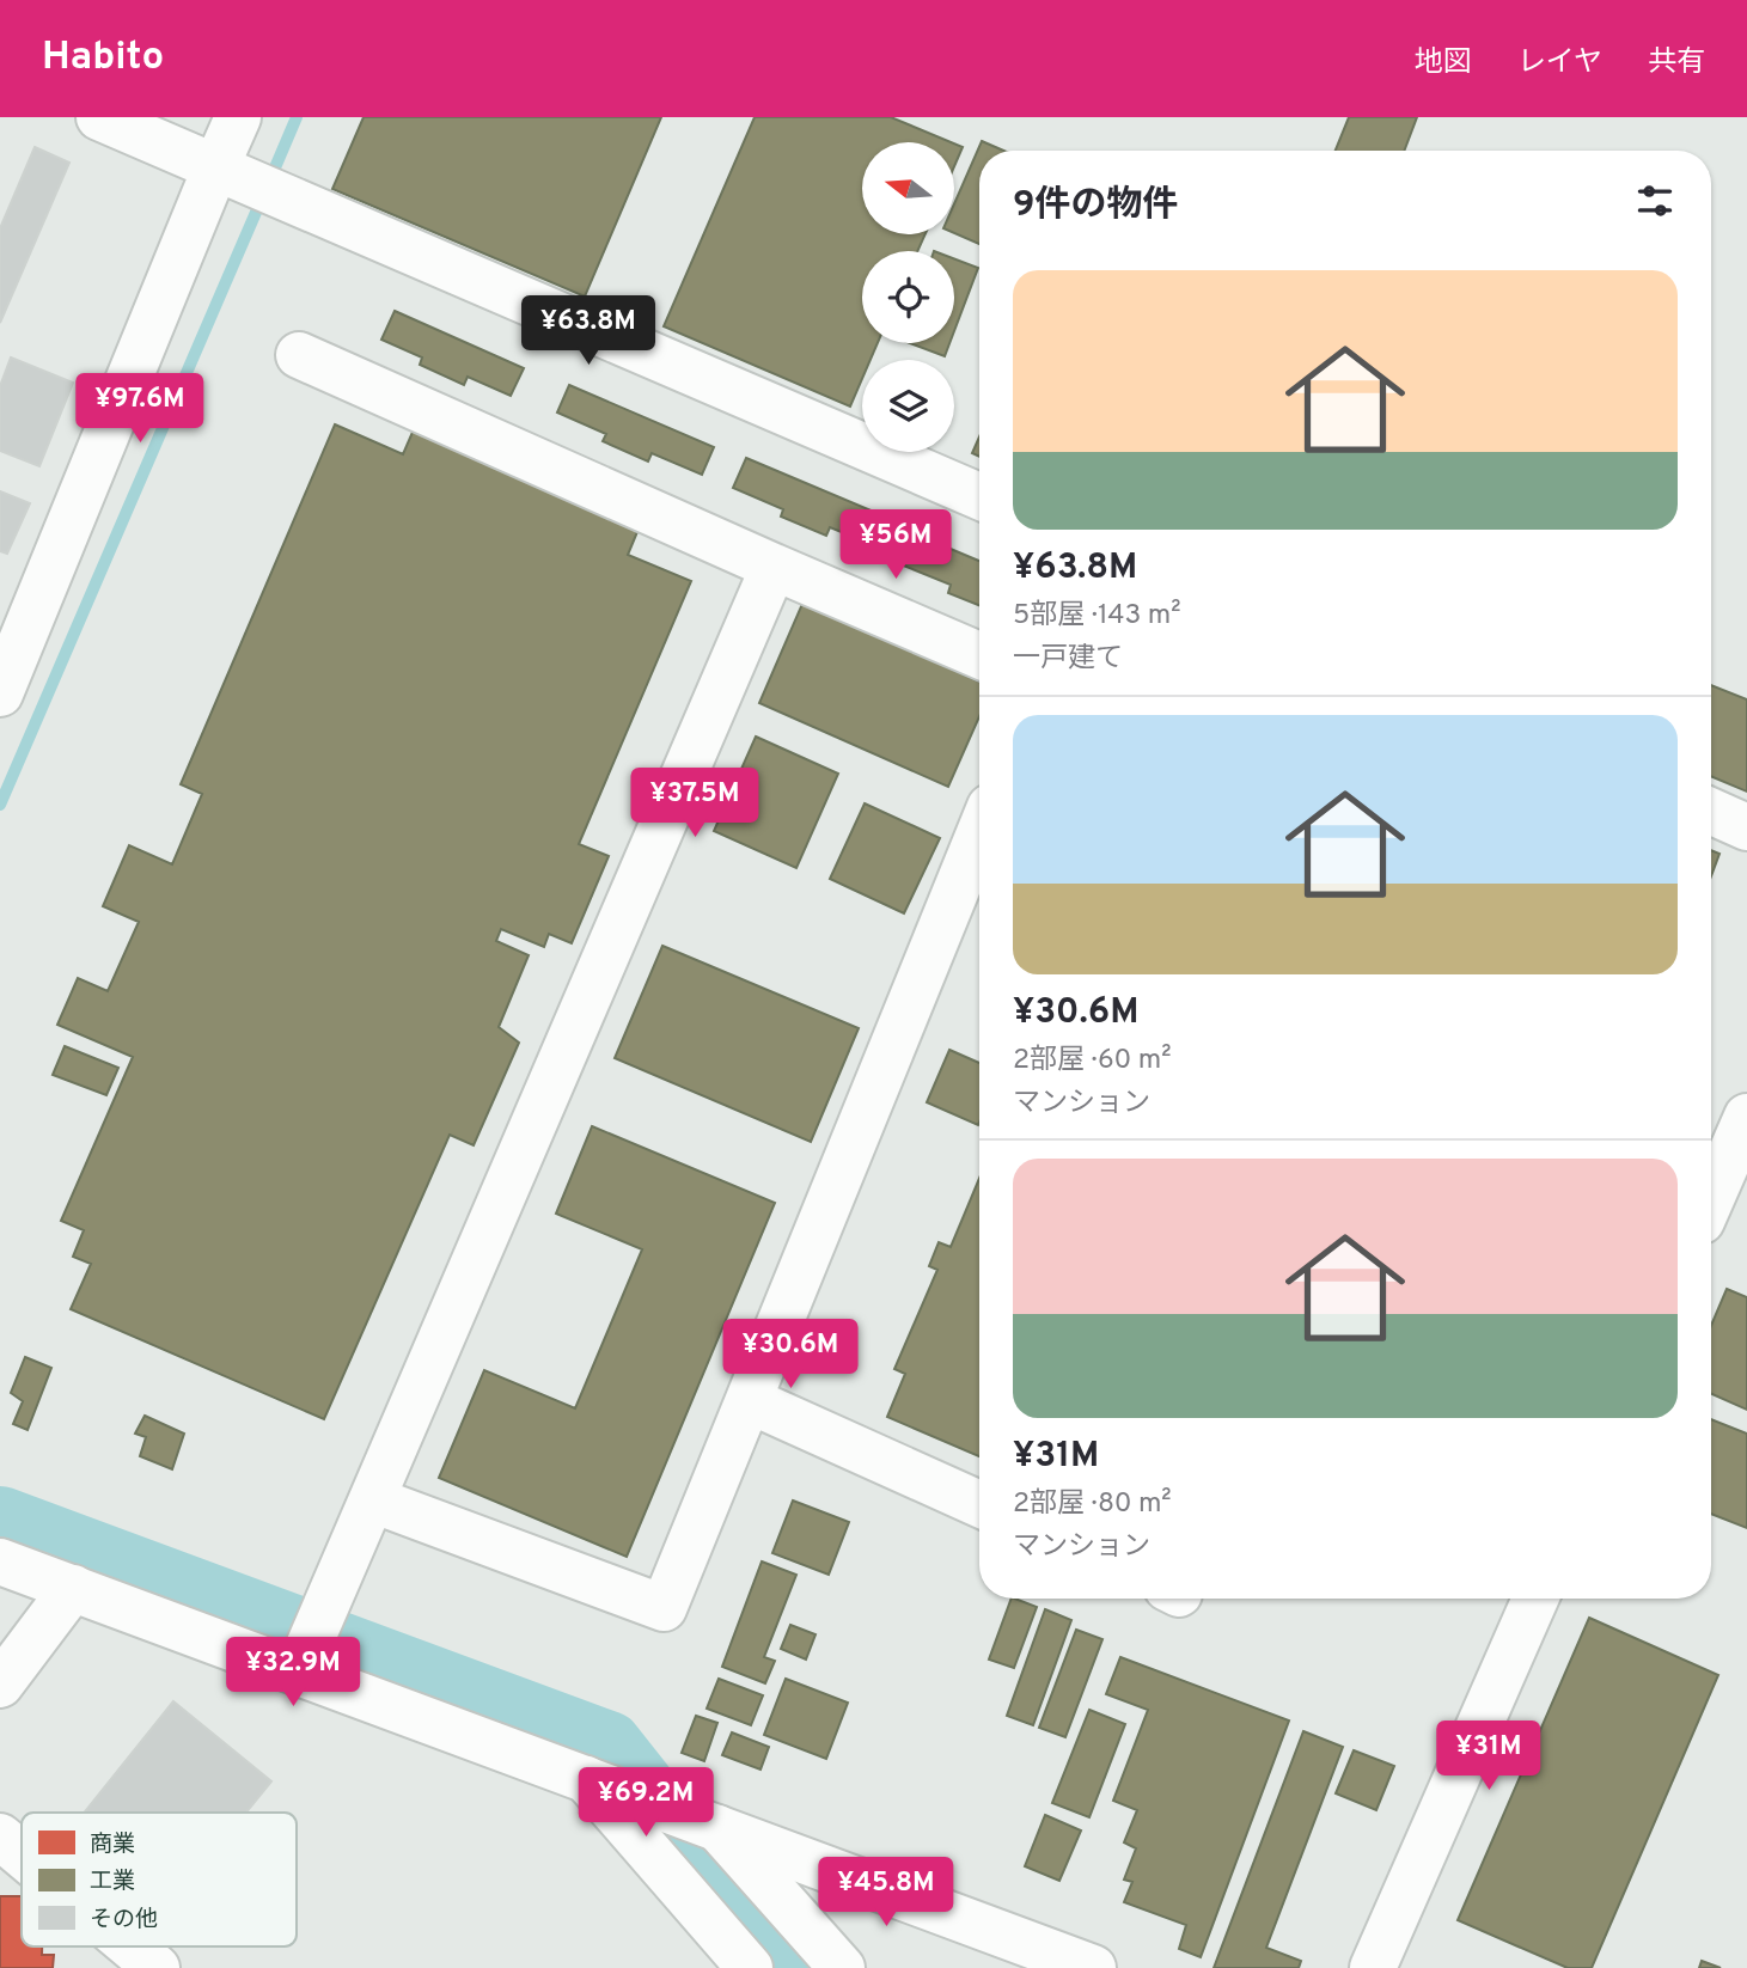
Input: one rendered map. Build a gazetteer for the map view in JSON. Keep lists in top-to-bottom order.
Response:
{
  "legend": ["商業", "工業", "その他"],
  "north": "left",
  "page": {
    "header": "Habito",
    "nav": ["地図", "レイヤ", "共有"],
    "heading": "9件の物件",
    "list": [
      {
        "name": "¥63.8M",
        "note": "5部屋 · 143 m² · 一戸建て"
      },
      {
        "name": "¥30.6M",
        "note": "2部屋 · 60 m² · マンション"
      },
      {
        "name": "¥31M",
        "note": "2部屋 · 80 m² · マンション"
      }
    ],
    "price": [
      "¥63.8M",
      "¥97.6M",
      "¥56M",
      "¥37.5M",
      "¥30.6M",
      "¥32.9M",
      "¥31M",
      "¥69.2M",
      "¥45.8M"
    ]
  }
}
